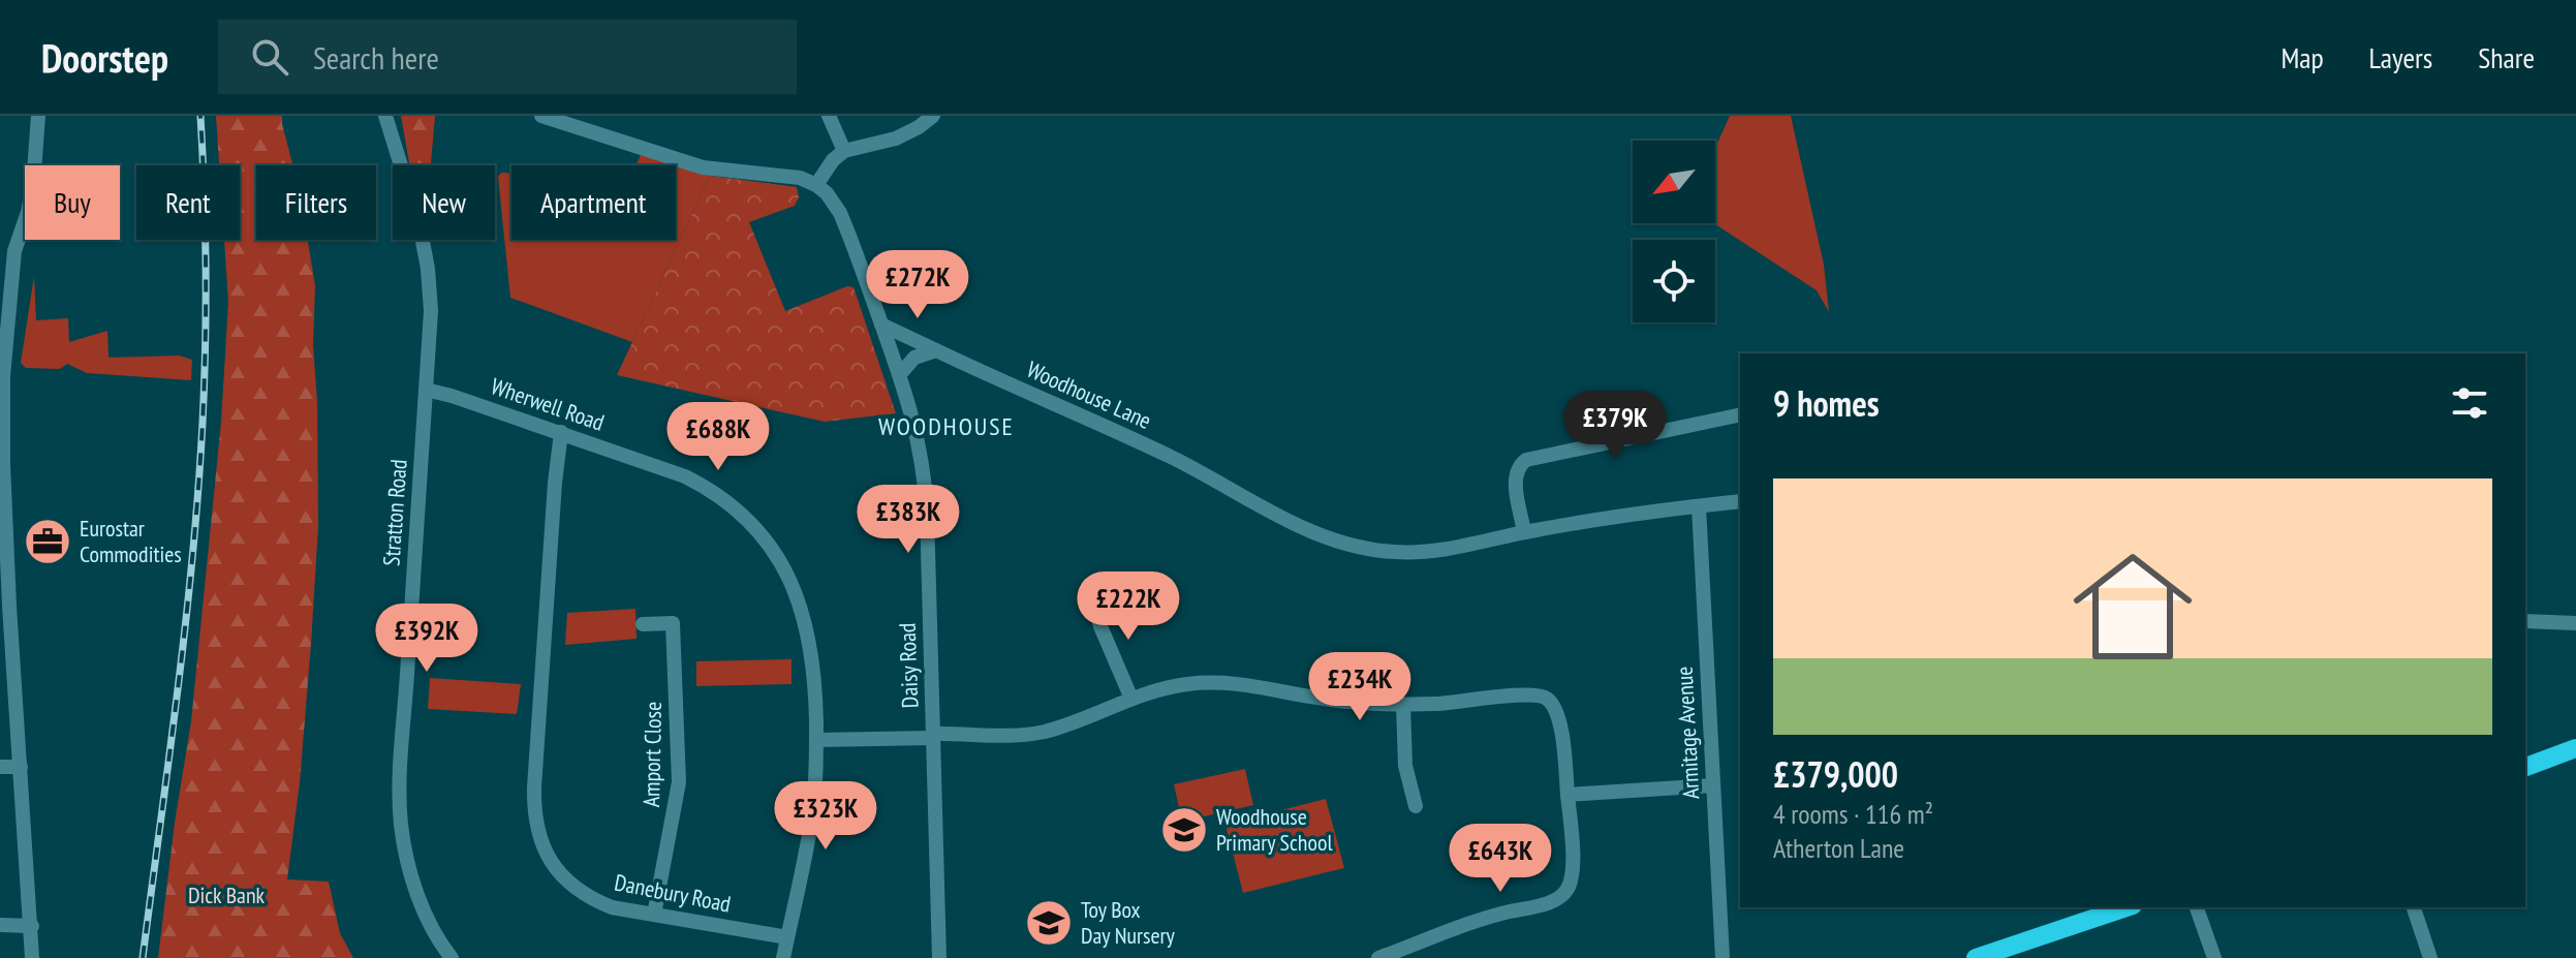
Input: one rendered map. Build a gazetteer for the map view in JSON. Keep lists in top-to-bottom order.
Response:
{
  "streets": {
    "street": [
      "Woodhouse Lane",
      "Wherwell Road",
      "Stratton Road",
      "Daisy Road",
      "Armitage Avenue",
      "Amport Close",
      "Danebury Road"
    ]
  },
  "crossings": [
    ["Woodhouse Lane", "Armitage Avenue"],
    ["Wherwell Road", "Stratton Road"],
    ["Wherwell Road", "Danebury Road"],
    ["Amport Close", "Danebury Road"]
  ],
  "districts": ["WOODHOUSE"],
  "parks": ["Dick Bank"],
  "places": {
    "office": ["Eurostar Commodities"],
    "school or university": ["Woodhouse Primary School", "Toy Box Day Nursery"]
  },
  "north": "bottom left",
  "page": {
    "header": "Doorstep",
    "search": "Search here",
    "nav": ["Map", "Layers", "Share"],
    "chip": [
      "Buy",
      "Rent",
      "Filters",
      "New",
      "Apartment"
    ],
    "price": [
      "£272K",
      "£379K",
      "£688K",
      "£383K",
      "£222K",
      "£392K",
      "£234K",
      "£323K",
      "£643K"
    ],
    "heading": "9 homes",
    "list": [
      {
        "name": "£379,000",
        "note": "4 rooms · 116 m² · Atherton Lane"
      }
    ]
  }
}
